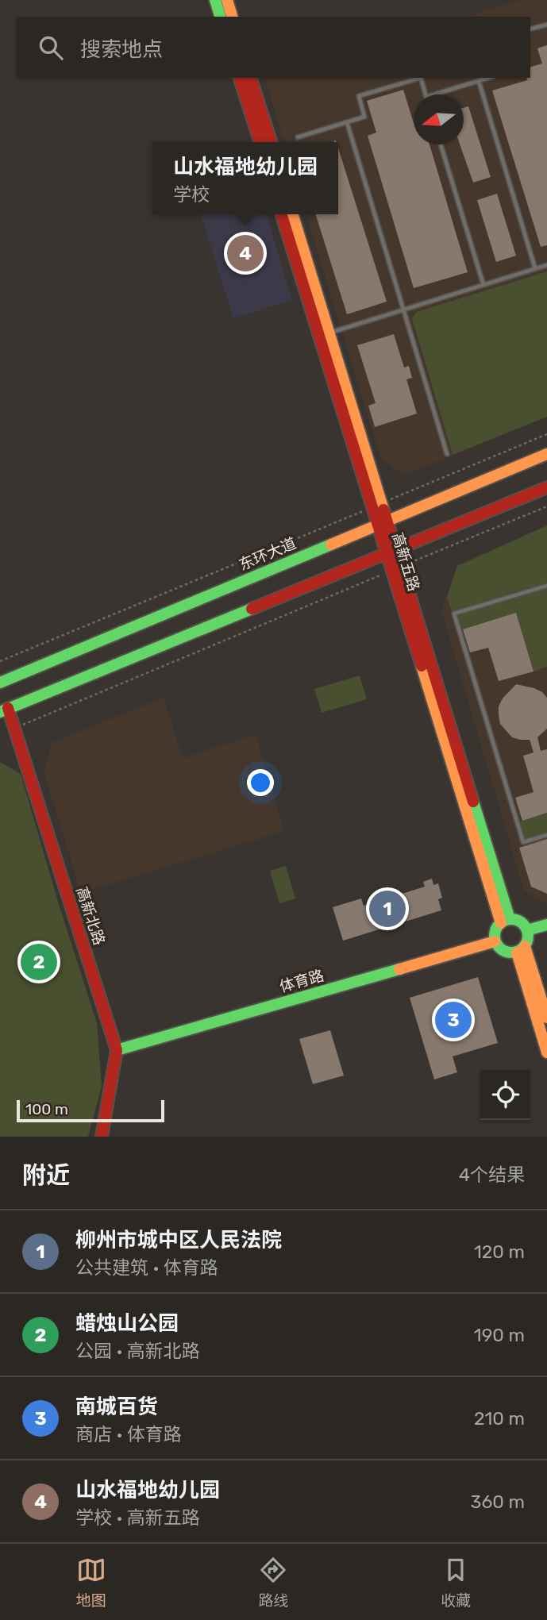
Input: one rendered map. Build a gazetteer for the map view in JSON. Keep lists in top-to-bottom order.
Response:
{
  "streets": {
    "main road": [
      "东环大道",
      "高新五路",
      "高新北路",
      "体育路"
    ]
  },
  "crossings": [
    ["东环大道", "高新五路"],
    ["高新五路", "体育路"],
    ["高新北路", "体育路"]
  ],
  "scale_bar": "100 m",
  "north": "left",
  "page": {
    "search": "搜索地点",
    "popup": ["山水福地幼儿园", "学校"],
    "pins": [
      "4",
      "1",
      "2",
      "3"
    ],
    "scale": "100 m",
    "heading": ["附近", "4个结果"],
    "list": [
      {
        "mark": "1",
        "name": "柳州市城中区人民法院",
        "note": "公共建筑 · 体育路",
        "value": "120 m"
      },
      {
        "mark": "2",
        "name": "蜡烛山公园",
        "note": "公园 · 高新北路",
        "value": "190 m"
      },
      {
        "mark": "3",
        "name": "南城百货",
        "note": "商店 · 体育路",
        "value": "210 m"
      },
      {
        "mark": "4",
        "name": "山水福地幼儿园",
        "note": "学校 · 高新五路",
        "value": "360 m"
      }
    ],
    "nav": ["地图", "路线", "收藏"]
  }
}
